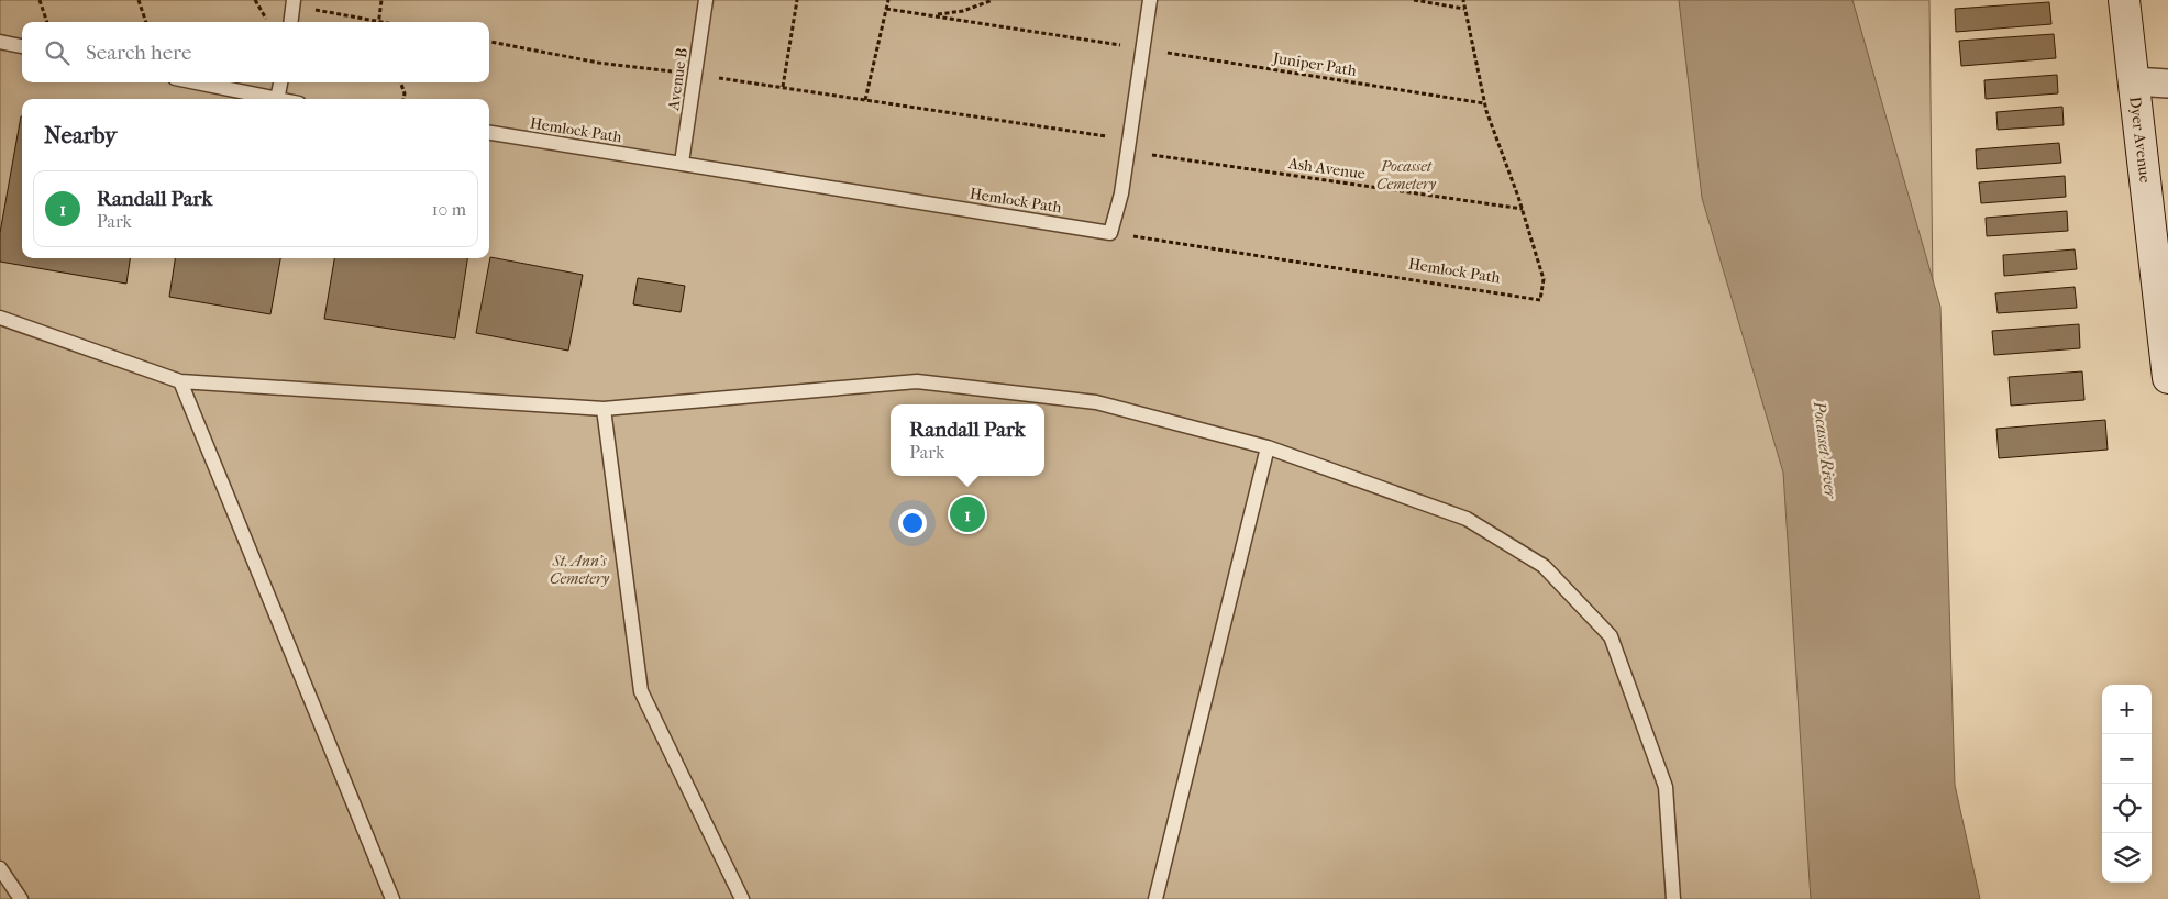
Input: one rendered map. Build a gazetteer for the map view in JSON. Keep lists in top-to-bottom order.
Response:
{
  "streets": {
    "main road": ["Dyer Avenue"],
    "lane": ["Avenue B", "Hemlock Path"],
    "path": ["Juniper Path", "Ash Avenue"]
  },
  "crossings": [
    ["Avenue B", "Hemlock Path"],
    ["Avenue B", "Ash Avenue"],
    ["Hemlock Path", "Ash Avenue"]
  ],
  "water": ["Pocasset River"],
  "parks": ["Pocasset Cemetery", "St. Ann's Cemetery"],
  "page": {
    "search": "Search here",
    "heading": "Nearby",
    "list": [
      {
        "mark": "1",
        "name": "Randall Park",
        "note": "Park",
        "value": "10 m"
      }
    ],
    "popup": ["Randall Park", "Park"],
    "pins": "1",
    "map_buttons": ["+", "−"]
  }
}
